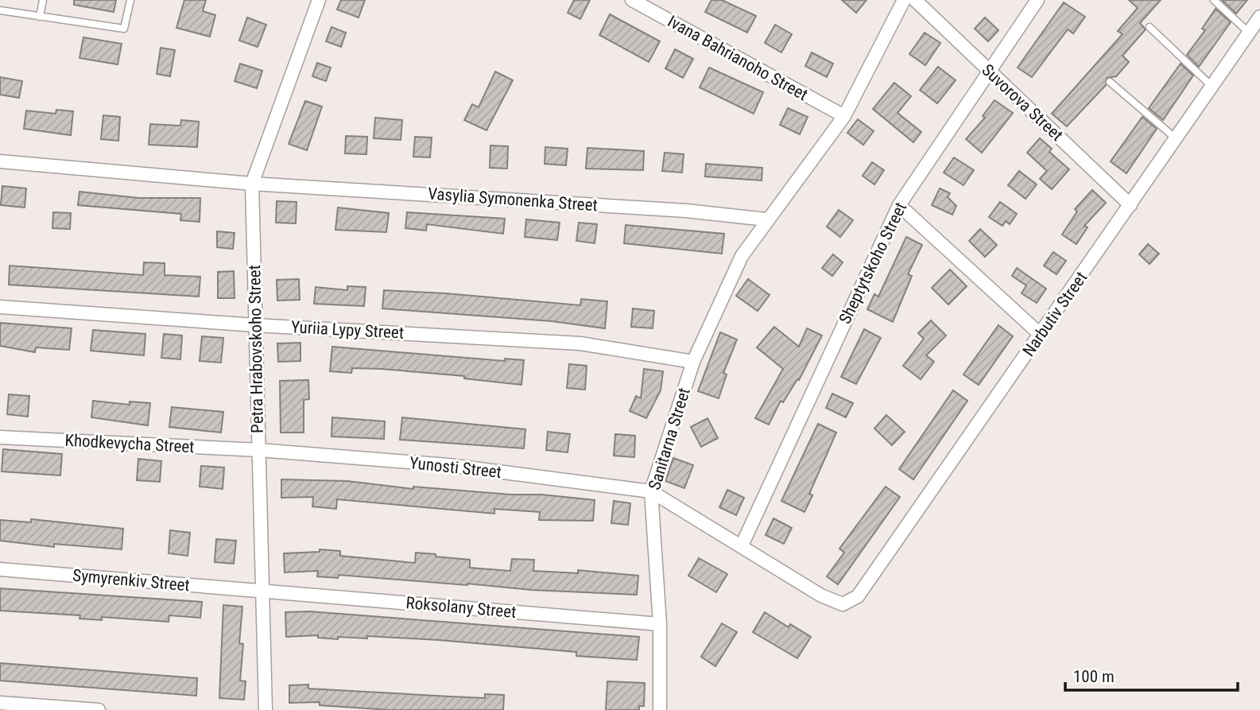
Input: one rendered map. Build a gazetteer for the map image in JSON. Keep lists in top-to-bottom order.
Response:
{
  "streets": {
    "street": [
      "Ivana Bahrianoho Street",
      "Suvorova Street",
      "Vasylia Symonenka Street",
      "Sheptytskoho Street",
      "Narbutiv Street",
      "Yuriia Lypy Street",
      "Petra Hrabovskoho Street",
      "Sanitarna Street",
      "Khodkevycha Street",
      "Yunosti Street",
      "Symyrenkiv Street",
      "Roksolany Street"
    ]
  },
  "crossings": [
    ["Suvorova Street", "Sheptytskoho Street"],
    ["Suvorova Street", "Narbutiv Street"],
    ["Vasylia Symonenka Street", "Petra Hrabovskoho Street"],
    ["Vasylia Symonenka Street", "Sanitarna Street"],
    ["Sheptytskoho Street", "Narbutiv Street"],
    ["Yuriia Lypy Street", "Petra Hrabovskoho Street"],
    ["Yuriia Lypy Street", "Sanitarna Street"],
    ["Petra Hrabovskoho Street", "Khodkevycha Street"],
    ["Petra Hrabovskoho Street", "Yunosti Street"],
    ["Petra Hrabovskoho Street", "Symyrenkiv Street"],
    ["Petra Hrabovskoho Street", "Roksolany Street"],
    ["Sanitarna Street", "Yunosti Street"],
    ["Sanitarna Street", "Roksolany Street"],
    ["Khodkevycha Street", "Yunosti Street"],
    ["Symyrenkiv Street", "Roksolany Street"]
  ],
  "scale_bar": "100 m"
}
